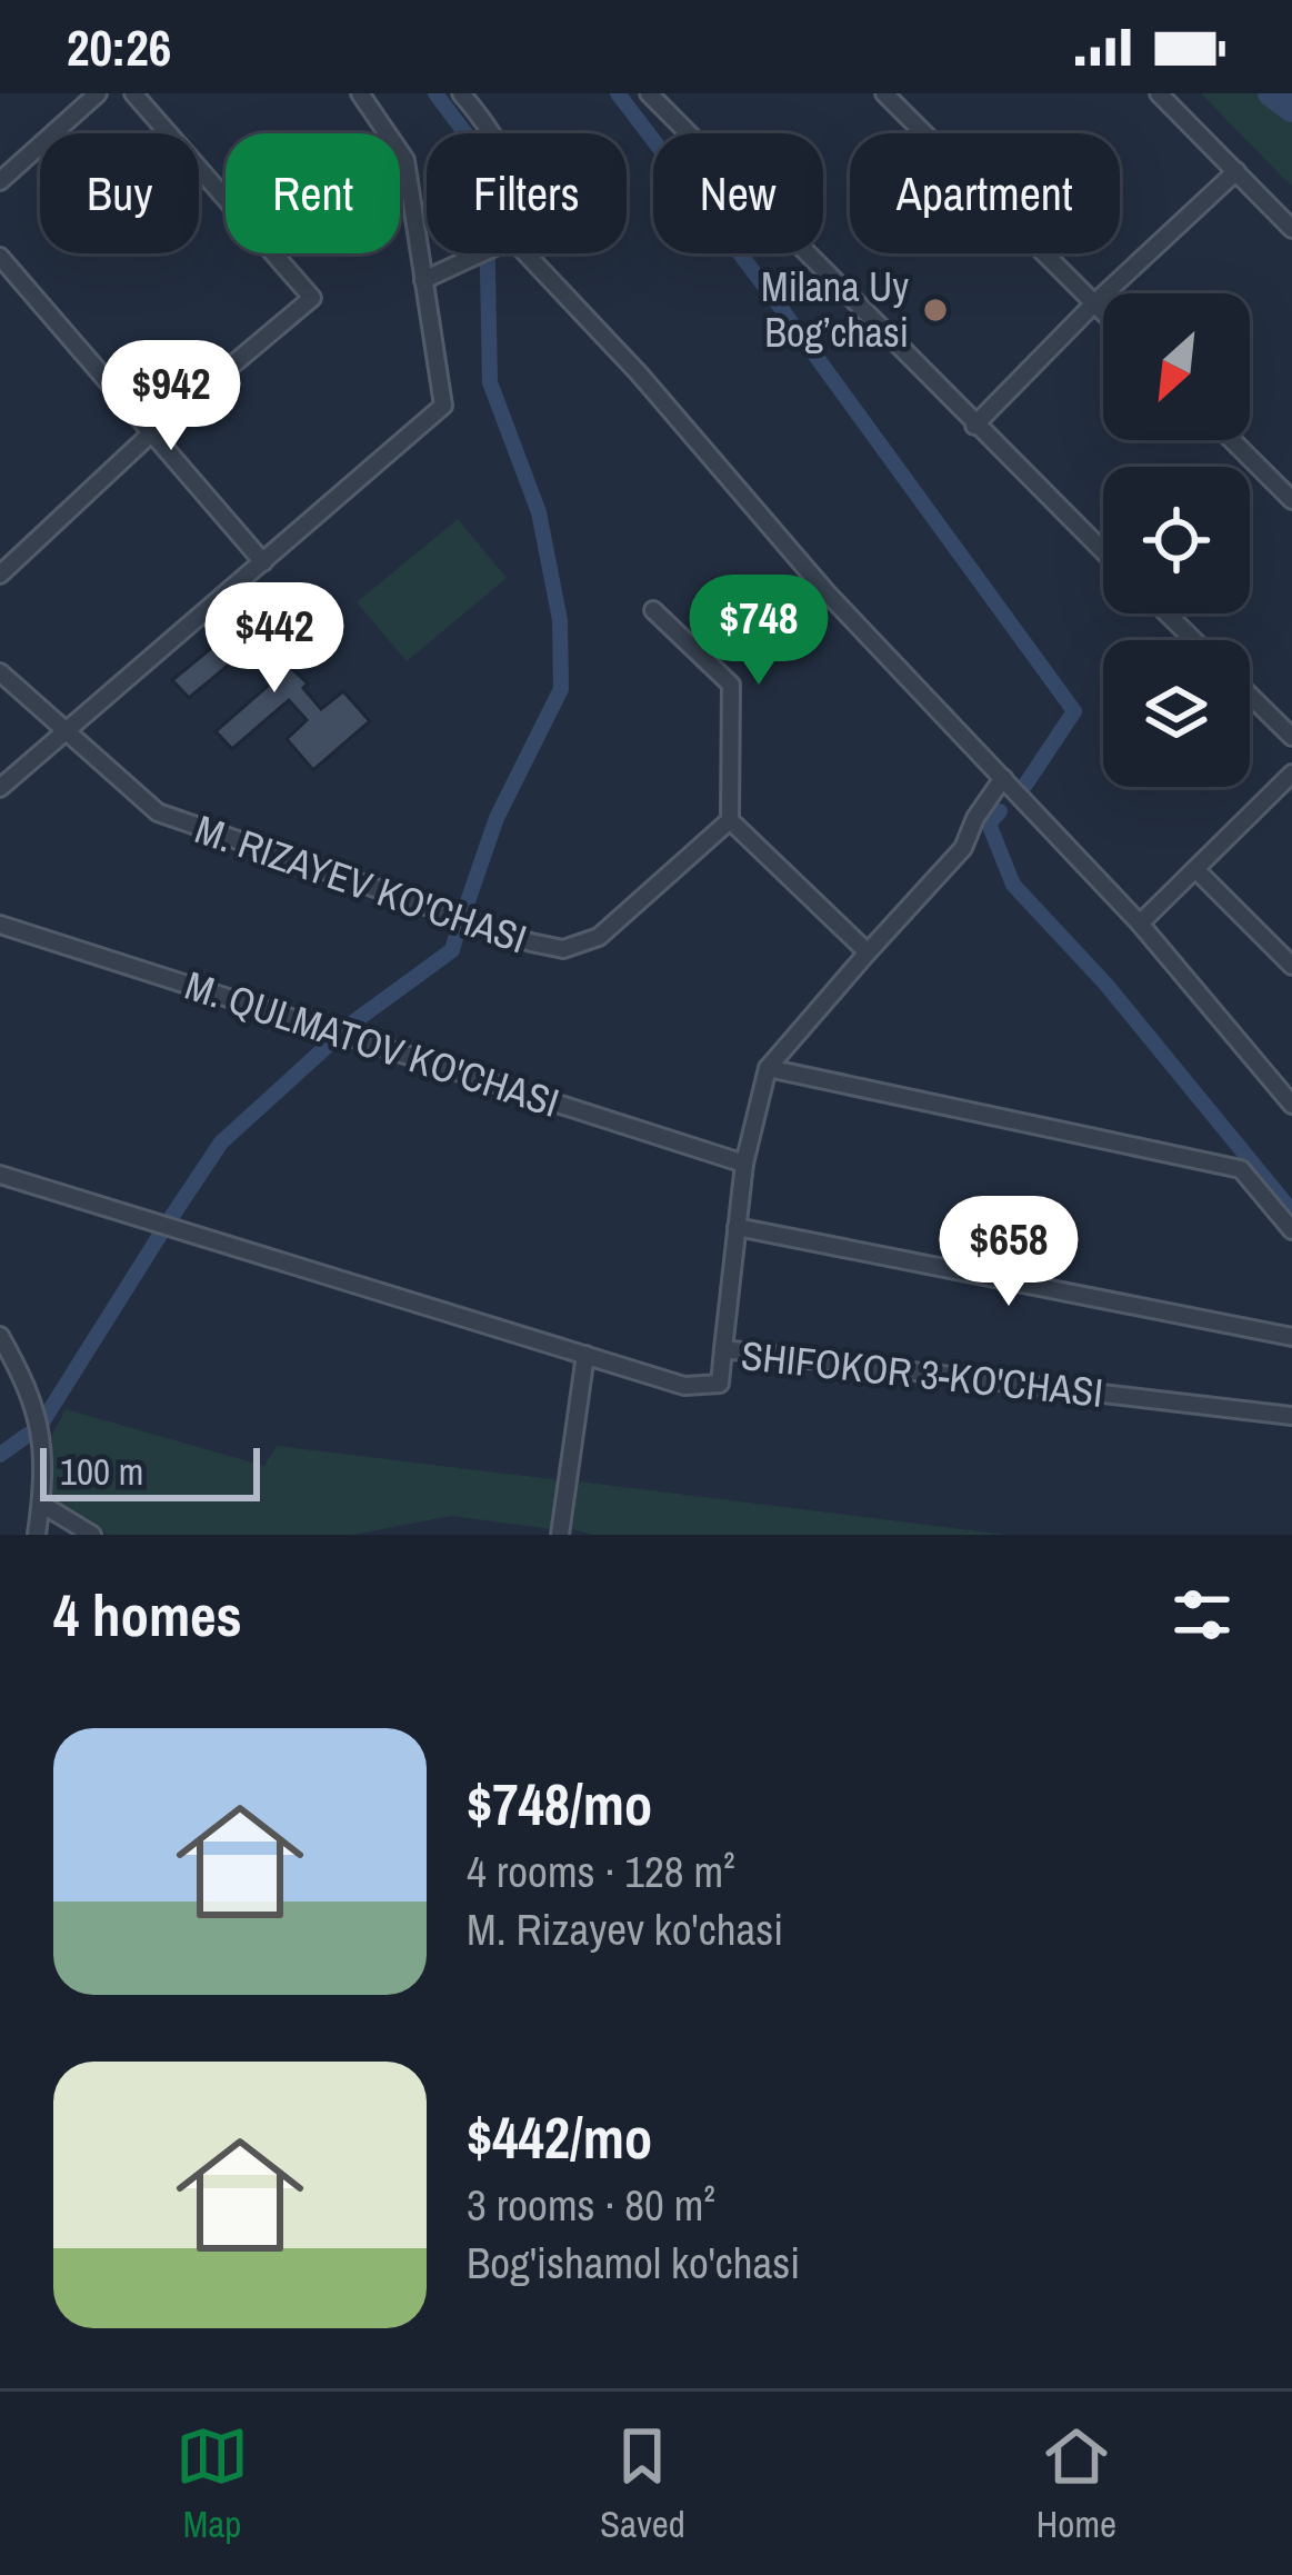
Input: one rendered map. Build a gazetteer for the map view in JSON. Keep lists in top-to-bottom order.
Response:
{
  "streets": {
    "street": ["M. RIZAYEV KO'CHASI", "M. QULMATOV KO'CHASI", "SHIFOKOR 3-KO'CHASI"]
  },
  "places": ["Milana Uy Bog’chasi"],
  "scale_bar": "100 m",
  "north": "bottom left",
  "page": {
    "status": "20:26",
    "chip": [
      "Buy",
      "Rent",
      "Filters",
      "New",
      "Apartment"
    ],
    "price": [
      "$942",
      "$748",
      "$442",
      "$658"
    ],
    "scale": "100 m",
    "heading": "4 homes",
    "list": [
      {
        "name": "$748/mo",
        "note": "4 rooms · 128 m² · M. Rizayev ko'chasi"
      },
      {
        "name": "$442/mo",
        "note": "3 rooms · 80 m² · Bog'ishamol ko'chasi"
      }
    ],
    "tabs": ["Map", "Saved", "Home"]
  }
}
